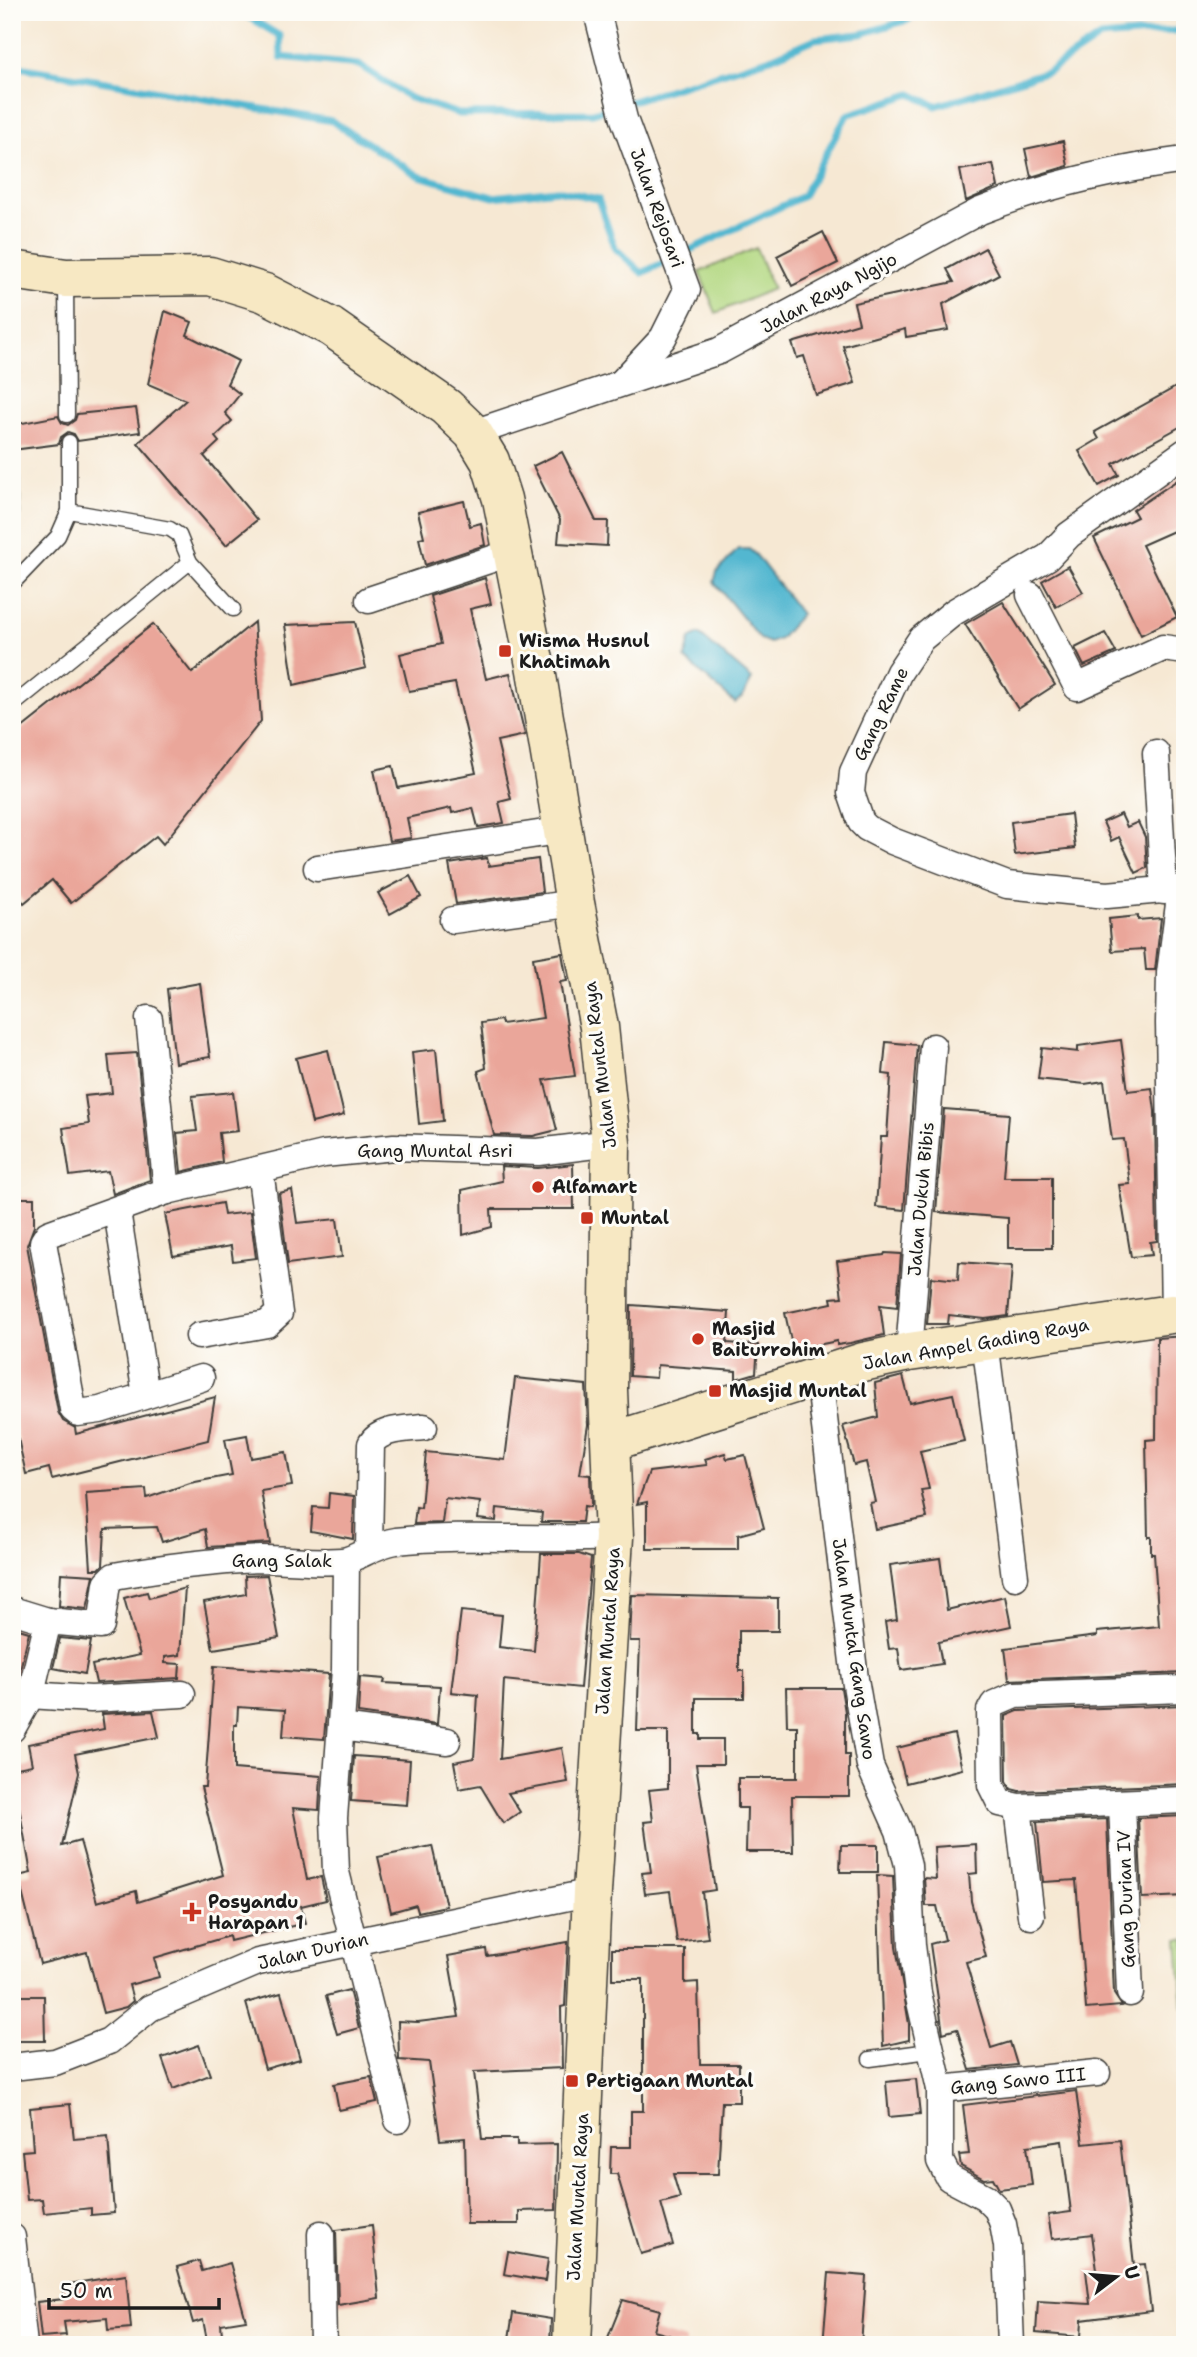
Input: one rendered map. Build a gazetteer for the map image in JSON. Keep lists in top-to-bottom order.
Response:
{
  "streets": {
    "main road": ["Jalan Muntal Raya", "Jalan Ampel Gading Raya"],
    "street": [
      "Jalan Rejosari",
      "Jalan Raya Ngijo",
      "Gang Rame",
      "Gang Muntal Asri",
      "Jalan Dukuh Bibis",
      "Gang Salak",
      "Jalan Muntal Gang Sawo",
      "Gang Durian IV",
      "Jalan Durian",
      "Gang Sawo III"
    ]
  },
  "crossings": [
    ["Jalan Rejosari", "Jalan Raya Ngijo"],
    ["Jalan Raya Ngijo", "Jalan Muntal Raya"],
    ["Jalan Muntal Raya", "Gang Muntal Asri"],
    ["Jalan Muntal Raya", "Jalan Ampel Gading Raya"],
    ["Jalan Muntal Raya", "Gang Salak"],
    ["Jalan Muntal Raya", "Jalan Durian"],
    ["Jalan Dukuh Bibis", "Jalan Ampel Gading Raya"],
    ["Jalan Ampel Gading Raya", "Jalan Muntal Gang Sawo"],
    ["Jalan Muntal Gang Sawo", "Gang Sawo III"]
  ],
  "places": {
    "transit": [
      "Wisma Husnul Khatimah",
      "Muntal",
      "Masjid Muntal",
      "Pertigaan Muntal"
    ],
    "other": ["Alfamart", "Masjid Baiturrohim"],
    "health": ["Posyandu Harapan 1"]
  },
  "scale_bar": "50 m",
  "north": "right"
}
